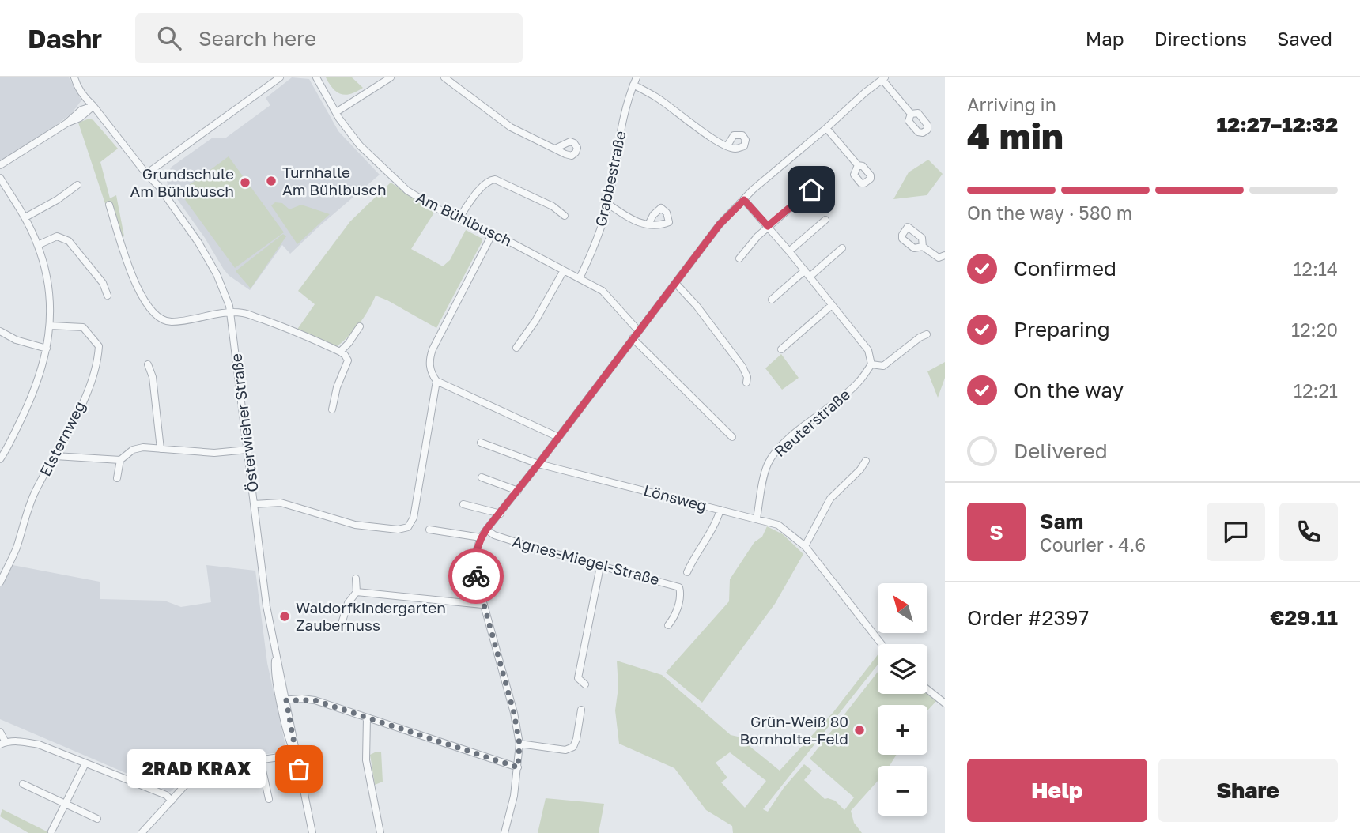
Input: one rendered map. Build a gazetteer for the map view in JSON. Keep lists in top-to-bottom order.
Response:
{
  "streets": {
    "street": [
      "Grabbestraße",
      "Am Bühlbusch",
      "Österwieher Straße",
      "Reuterstraße",
      "Elsternweg",
      "Lönsweg",
      "Agnes-Miegel-Straße"
    ]
  },
  "crossings": [
    ["Grabbestraße", "Am Bühlbusch"],
    ["Reuterstraße", "Lönsweg"]
  ],
  "places": [
    "Turnhalle Am Bühlbusch",
    "Grundschule Am Bühlbusch",
    "Waldorfkindergarten Zaubernuss",
    "Grün-Weiß 80 Bornholte-Feld",
    "2RAD KRAX"
  ],
  "north": "top left",
  "page": {
    "header": "Dashr",
    "search": "Search here",
    "nav": ["Map", "Directions", "Saved"],
    "heading": ["4 min", "Arriving in", "12:27–12:32"],
    "panel": [
      "Sam",
      "Courier · 4.6",
      "Order #2397",
      "€29.11"
    ],
    "bar": "On the way · 580 m",
    "list": [
      ["Confirmed", "12:14"],
      ["Preparing", "12:20"],
      ["On the way", "12:21"],
      "Delivered"
    ],
    "round": "S",
    "map_buttons": ["+", "−"],
    "buttons": ["Help", "Share"],
    "bubble": "2RAD KRAX"
  }
}
